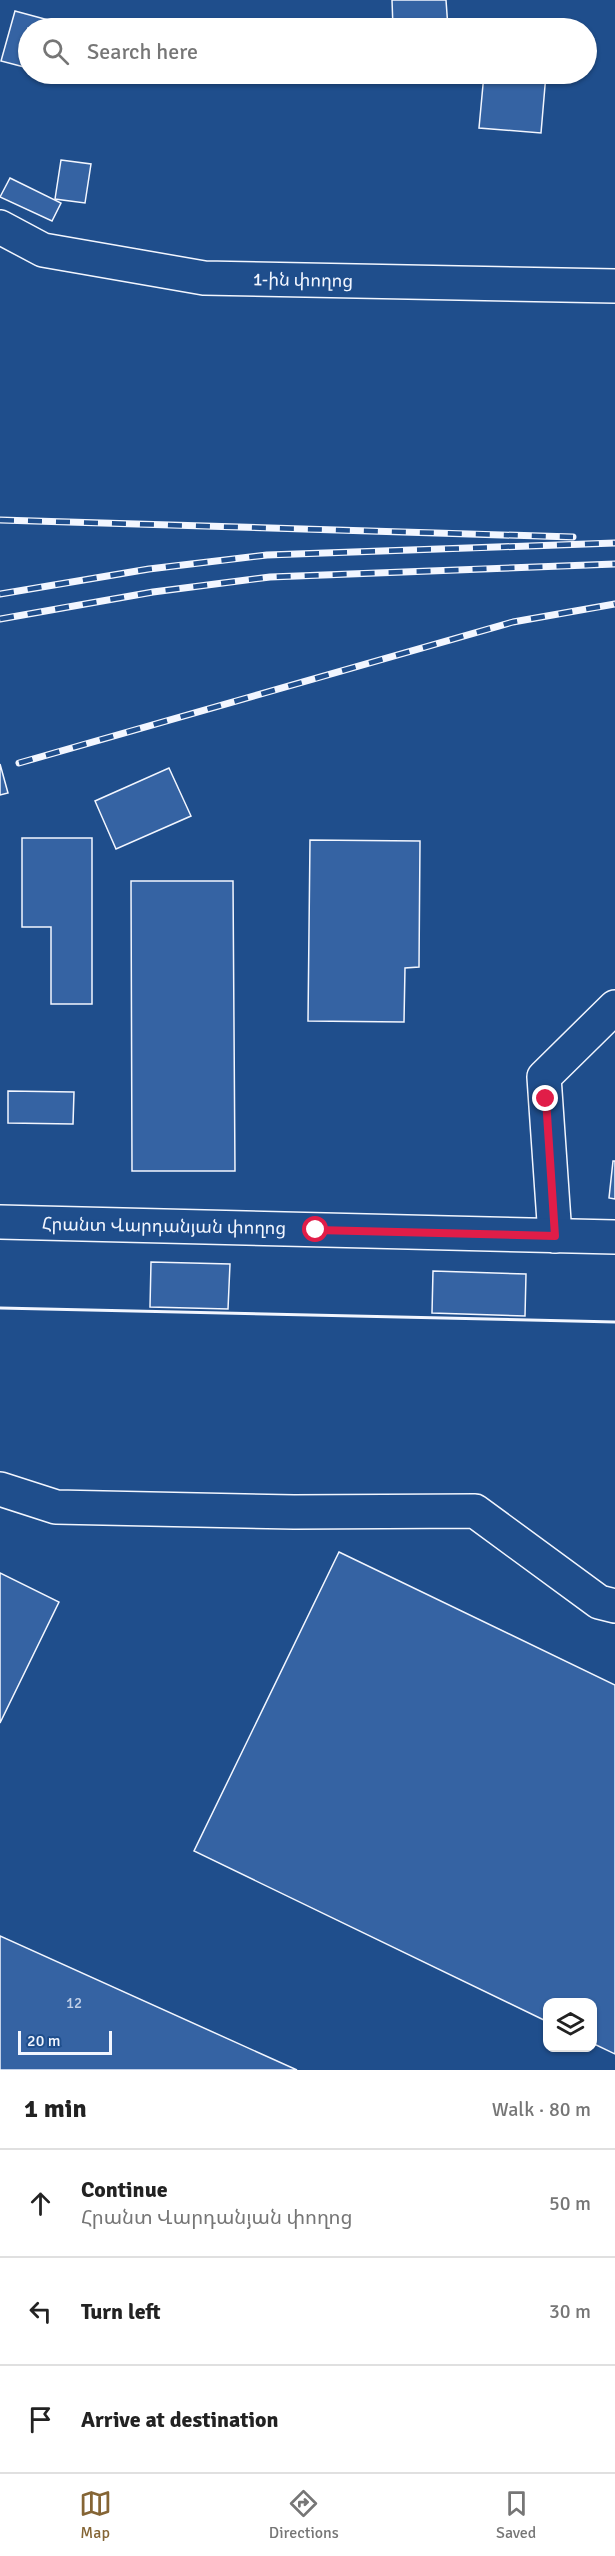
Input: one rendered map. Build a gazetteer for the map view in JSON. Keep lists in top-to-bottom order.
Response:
{
  "streets": {
    "street": ["1-ին փողոց", "Հրանտ Վարդանյան փողոց"]
  },
  "house_numbers": ["12"],
  "scale_bar": "20 m",
  "page": {
    "search": "Search here",
    "scale": "20 m",
    "heading": ["1 min", "Walk · 80 m"],
    "list": [
      ["Continue", "Հրանտ Վարդանյան փողոց", "50 m"],
      ["Turn left", "30 m"],
      "Arrive at destination"
    ],
    "nav": ["Map", "Directions", "Saved"]
  }
}
